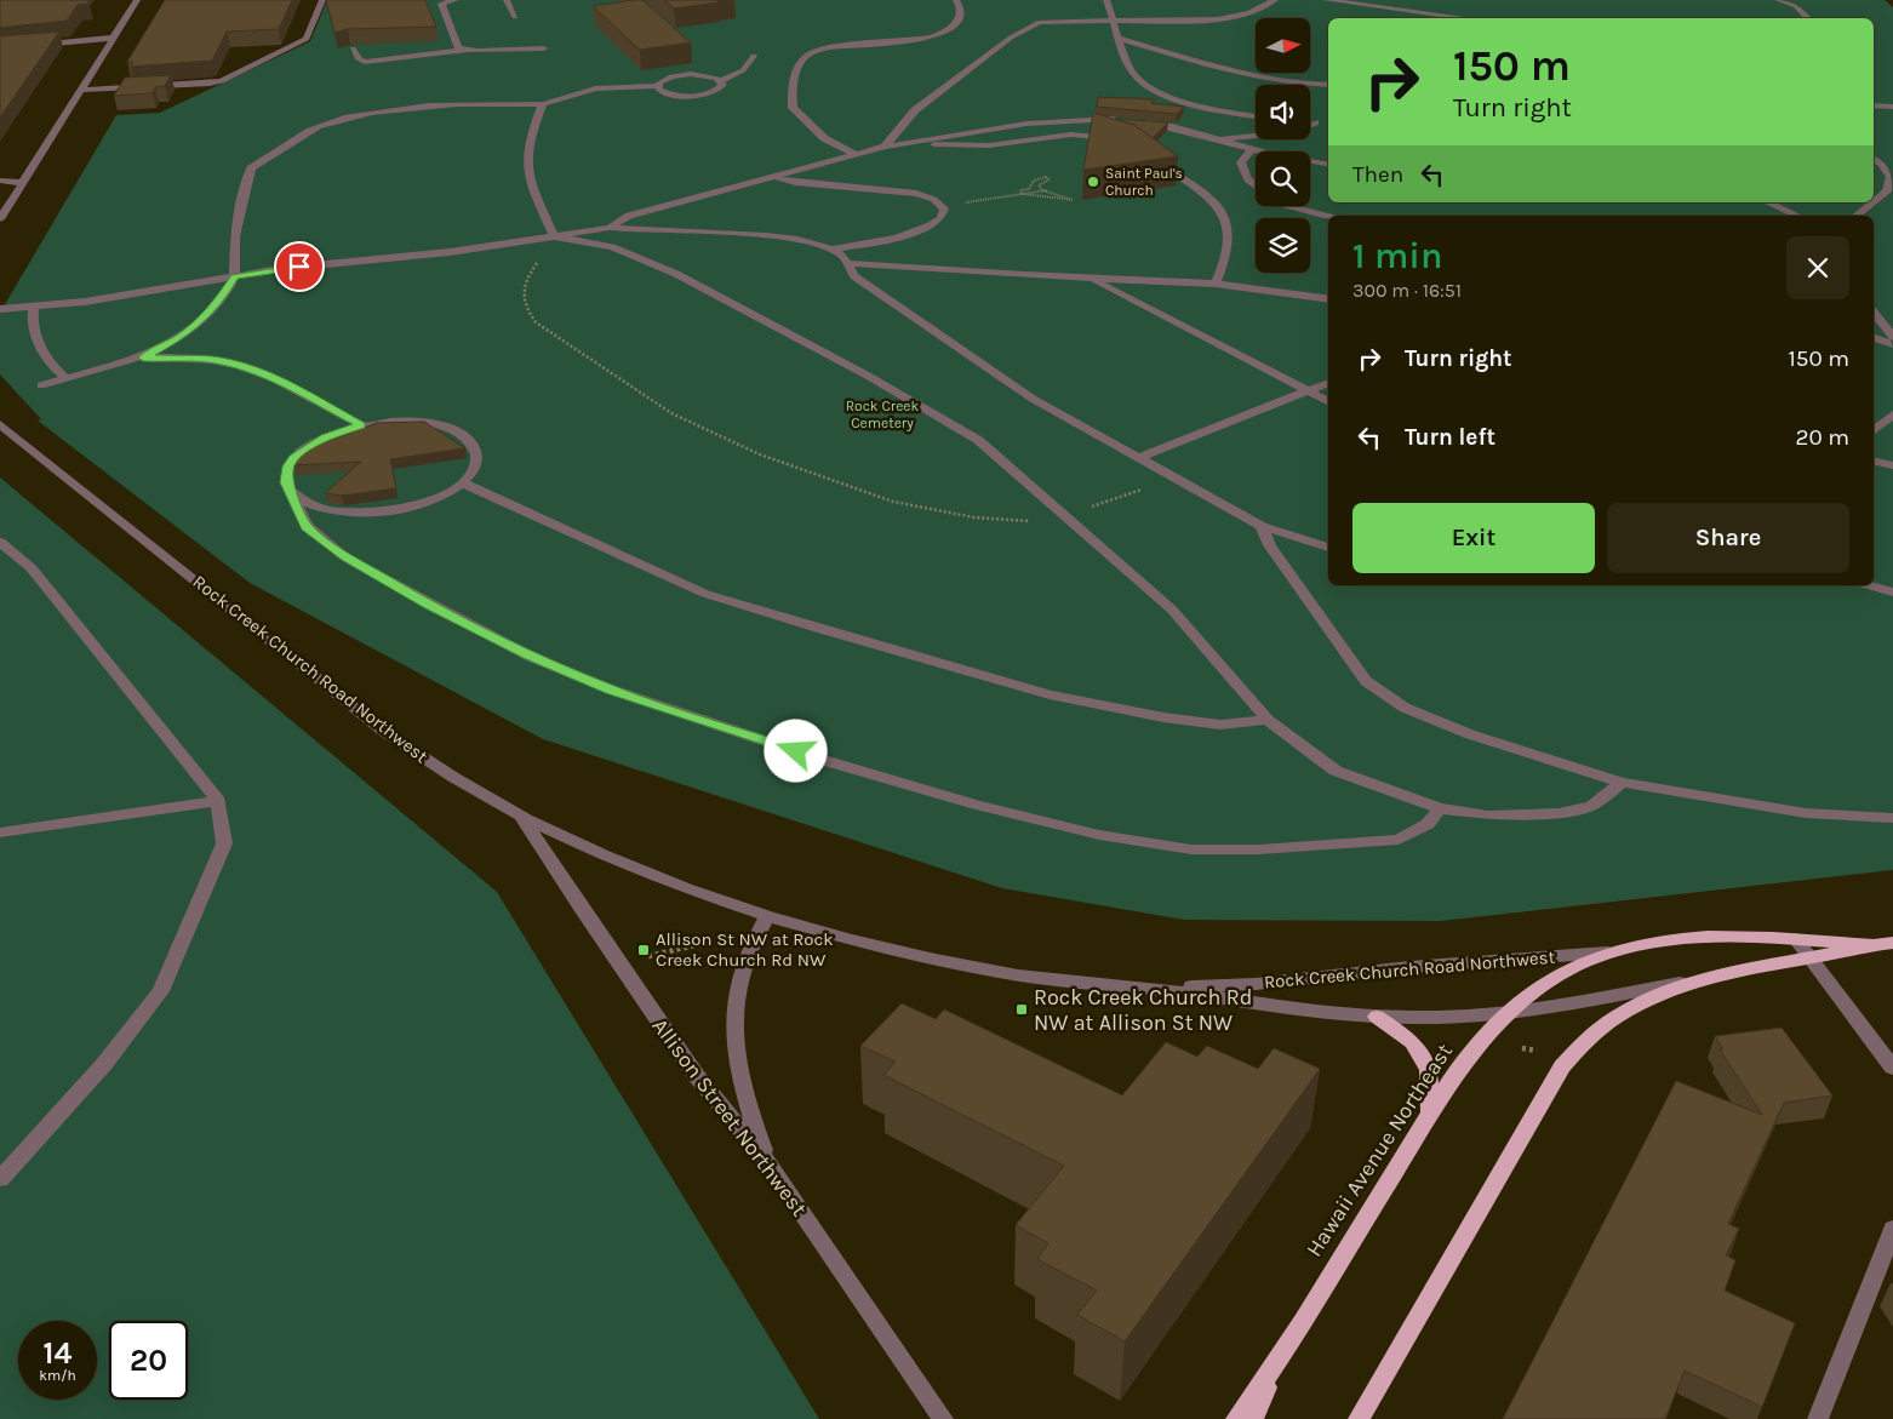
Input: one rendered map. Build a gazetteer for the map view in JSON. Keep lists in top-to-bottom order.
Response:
{
  "streets": {
    "main road": ["Hawaii Avenue Northeast"],
    "street": ["Rock Creek Church Road Northwest", "Allison Street Northwest"]
  },
  "crossings": [
    ["Rock Creek Church Road Northwest", "Allison Street Northwest"],
    ["Rock Creek Church Road Northwest", "Hawaii Avenue Northeast"]
  ],
  "parks": ["Rock Creek Cemetery"],
  "places": {
    "other": ["Saint Paul's Church"],
    "transit": ["Allison St NW at Rock Creek Church Rd NW", "Rock Creek Church Rd NW at Allison St NW"]
  },
  "north": "right",
  "page": {
    "turn": ["150 m", "Turn right"],
    "then": "Then",
    "heading": ["1 min", "300 m · 16:51"],
    "list": [
      {
        "name": "Turn right",
        "value": "150 m"
      },
      {
        "name": "Turn left",
        "value": "20 m"
      }
    ],
    "buttons": ["Exit", "Share"],
    "speed": "14 km/h",
    "limit": "20"
  }
}
